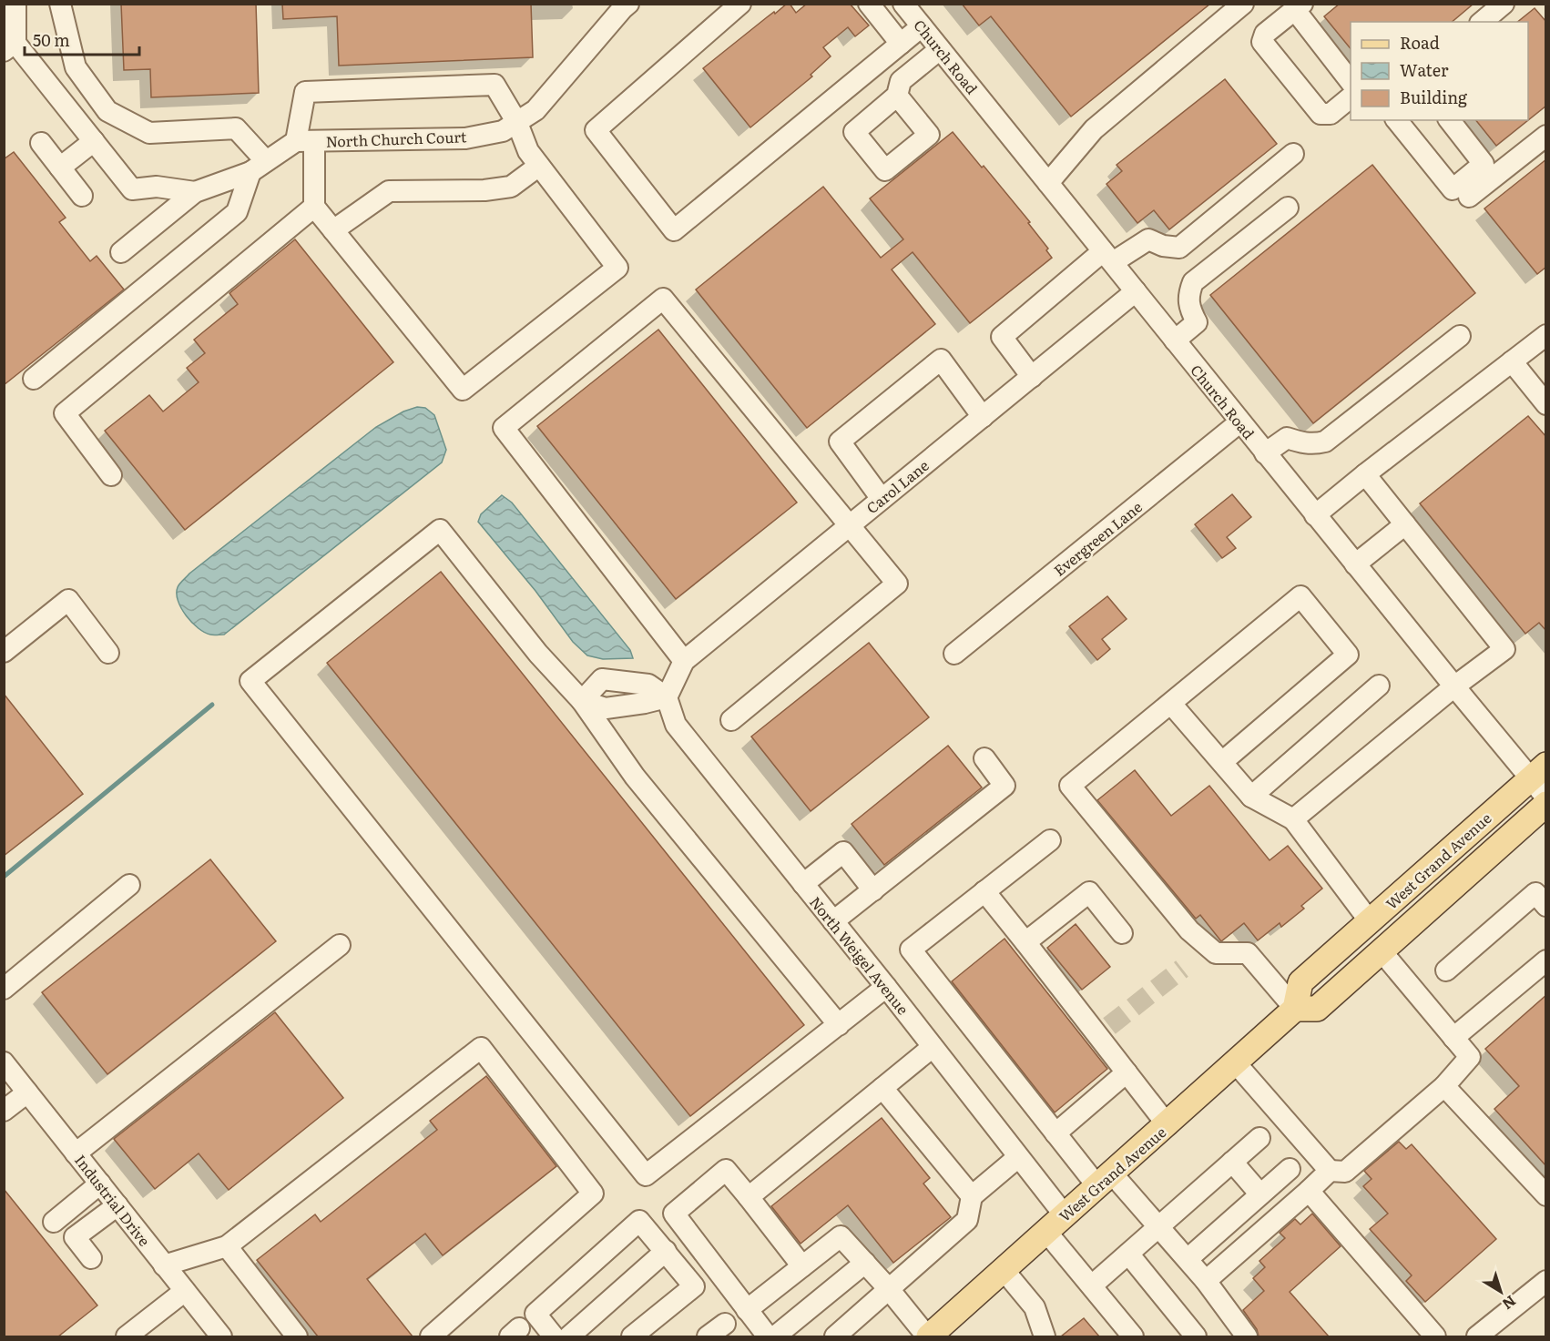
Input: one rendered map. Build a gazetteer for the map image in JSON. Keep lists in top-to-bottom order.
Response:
{
  "streets": {
    "main road": ["West Grand Avenue"],
    "street": [
      "Church Road",
      "North Church Court",
      "Carol Lane",
      "Evergreen Lane",
      "North Weigel Avenue",
      "Industrial Drive"
    ]
  },
  "crossings": [
    ["Church Road", "Carol Lane"],
    ["Church Road", "Evergreen Lane"],
    ["Church Road", "West Grand Avenue"],
    ["Carol Lane", "North Weigel Avenue"],
    ["West Grand Avenue", "North Weigel Avenue"]
  ],
  "legend": ["Road", "Water", "Building"],
  "scale_bar": "50 m",
  "north": "bottom right"
}
